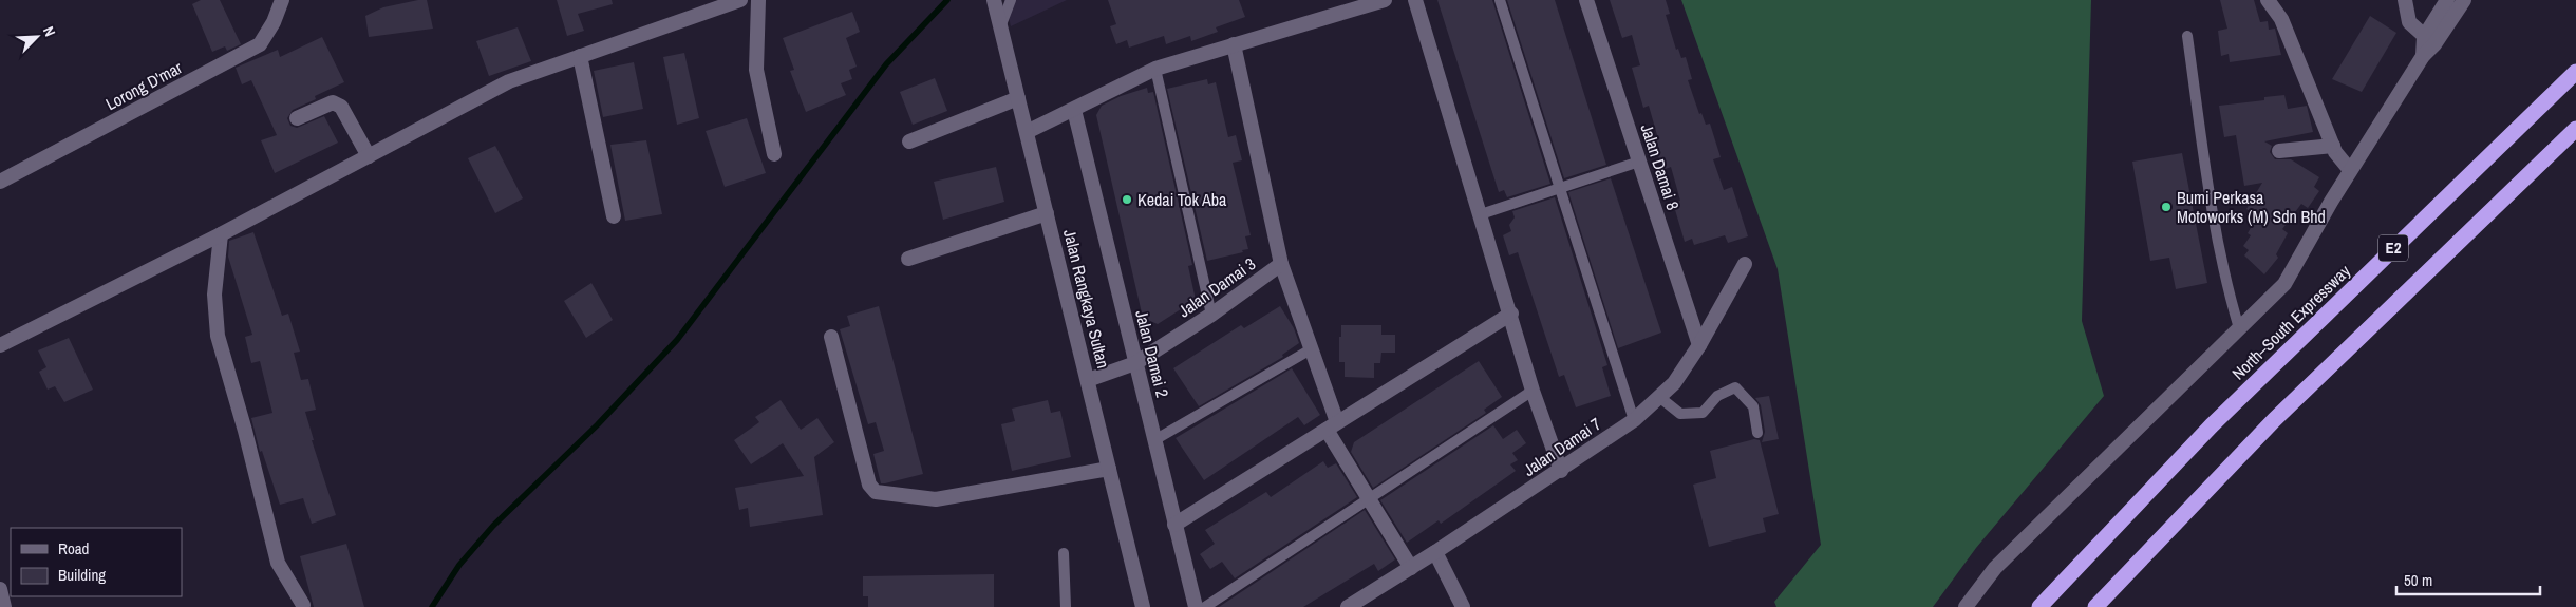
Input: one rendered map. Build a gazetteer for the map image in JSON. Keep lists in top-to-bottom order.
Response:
{
  "streets": {
    "highway": ["E2", "North–South Expressway"],
    "street": [
      "Lorong D'mar",
      "Jalan Damai 8",
      "Jalan Damai 3",
      "Jalan Rangkaya Sultan",
      "Jalan Damai 2",
      "Jalan Damai 7"
    ]
  },
  "crossings": [
    ["Jalan Damai 8", "Jalan Damai 7"],
    ["Jalan Damai 3", "Jalan Rangkaya Sultan"],
    ["Jalan Damai 3", "Jalan Damai 2"]
  ],
  "places": ["Kedai Tok Aba", "Bumi Perkasa Motoworks (M) Sdn Bhd"],
  "legend": ["Road", "Building"],
  "scale_bar": "50 m",
  "north": "top right"
}
